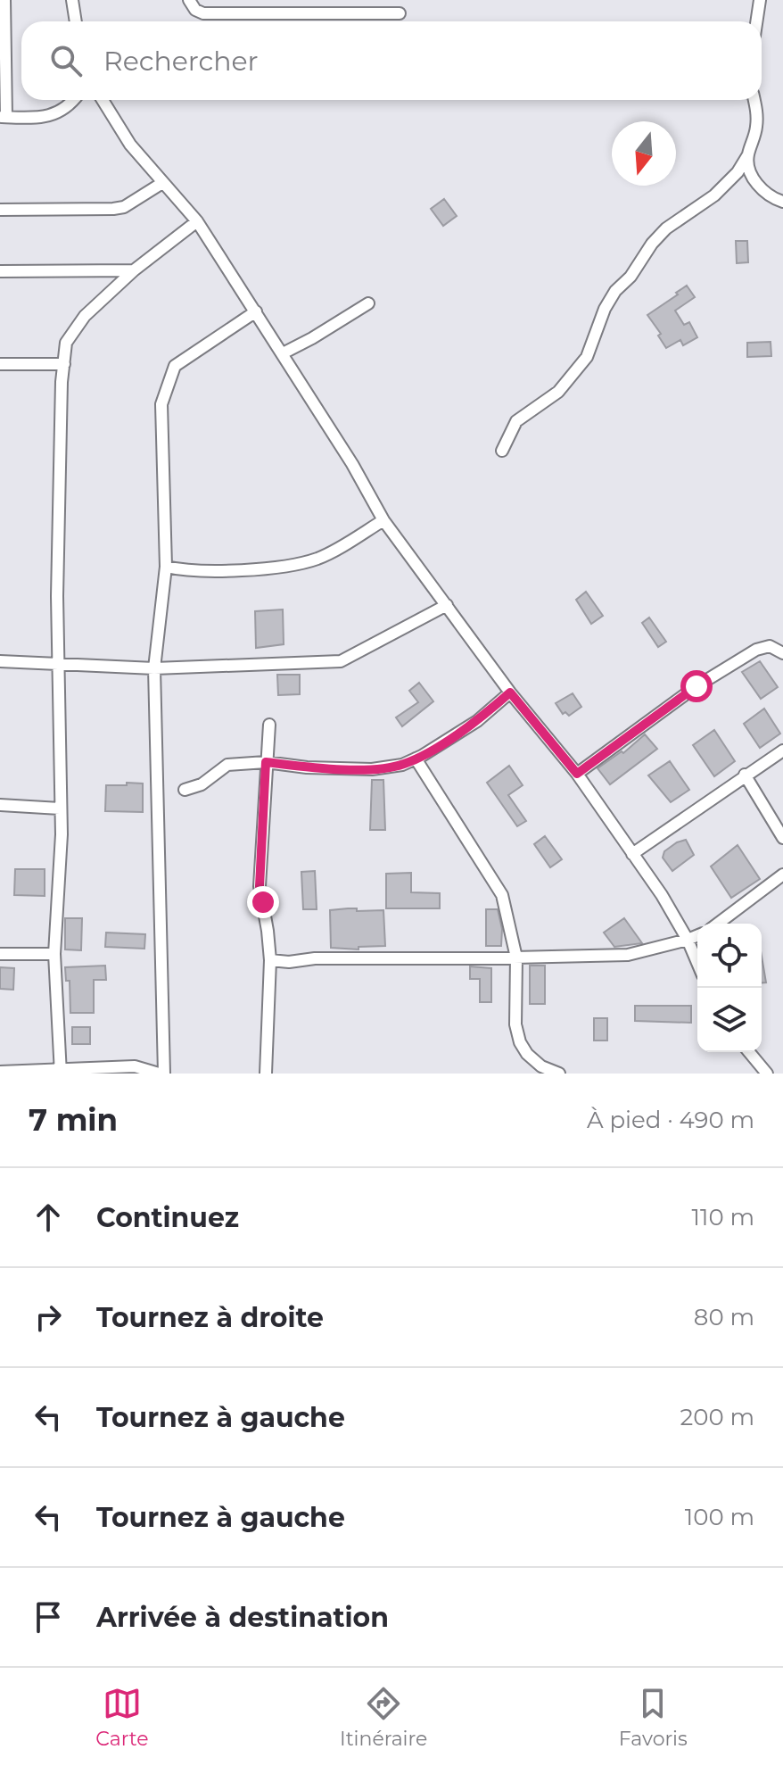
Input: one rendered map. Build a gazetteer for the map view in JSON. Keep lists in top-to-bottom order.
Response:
{
  "north": "bottom",
  "page": {
    "search": "Rechercher",
    "heading": ["7 min", "À pied · 490 m"],
    "list": [
      ["Continuez", "110 m"],
      ["Tournez à droite", "80 m"],
      ["Tournez à gauche", "200 m"],
      ["Tournez à gauche", "100 m"],
      "Arrivée à destination"
    ],
    "nav": ["Carte", "Itinéraire", "Favoris"]
  }
}
